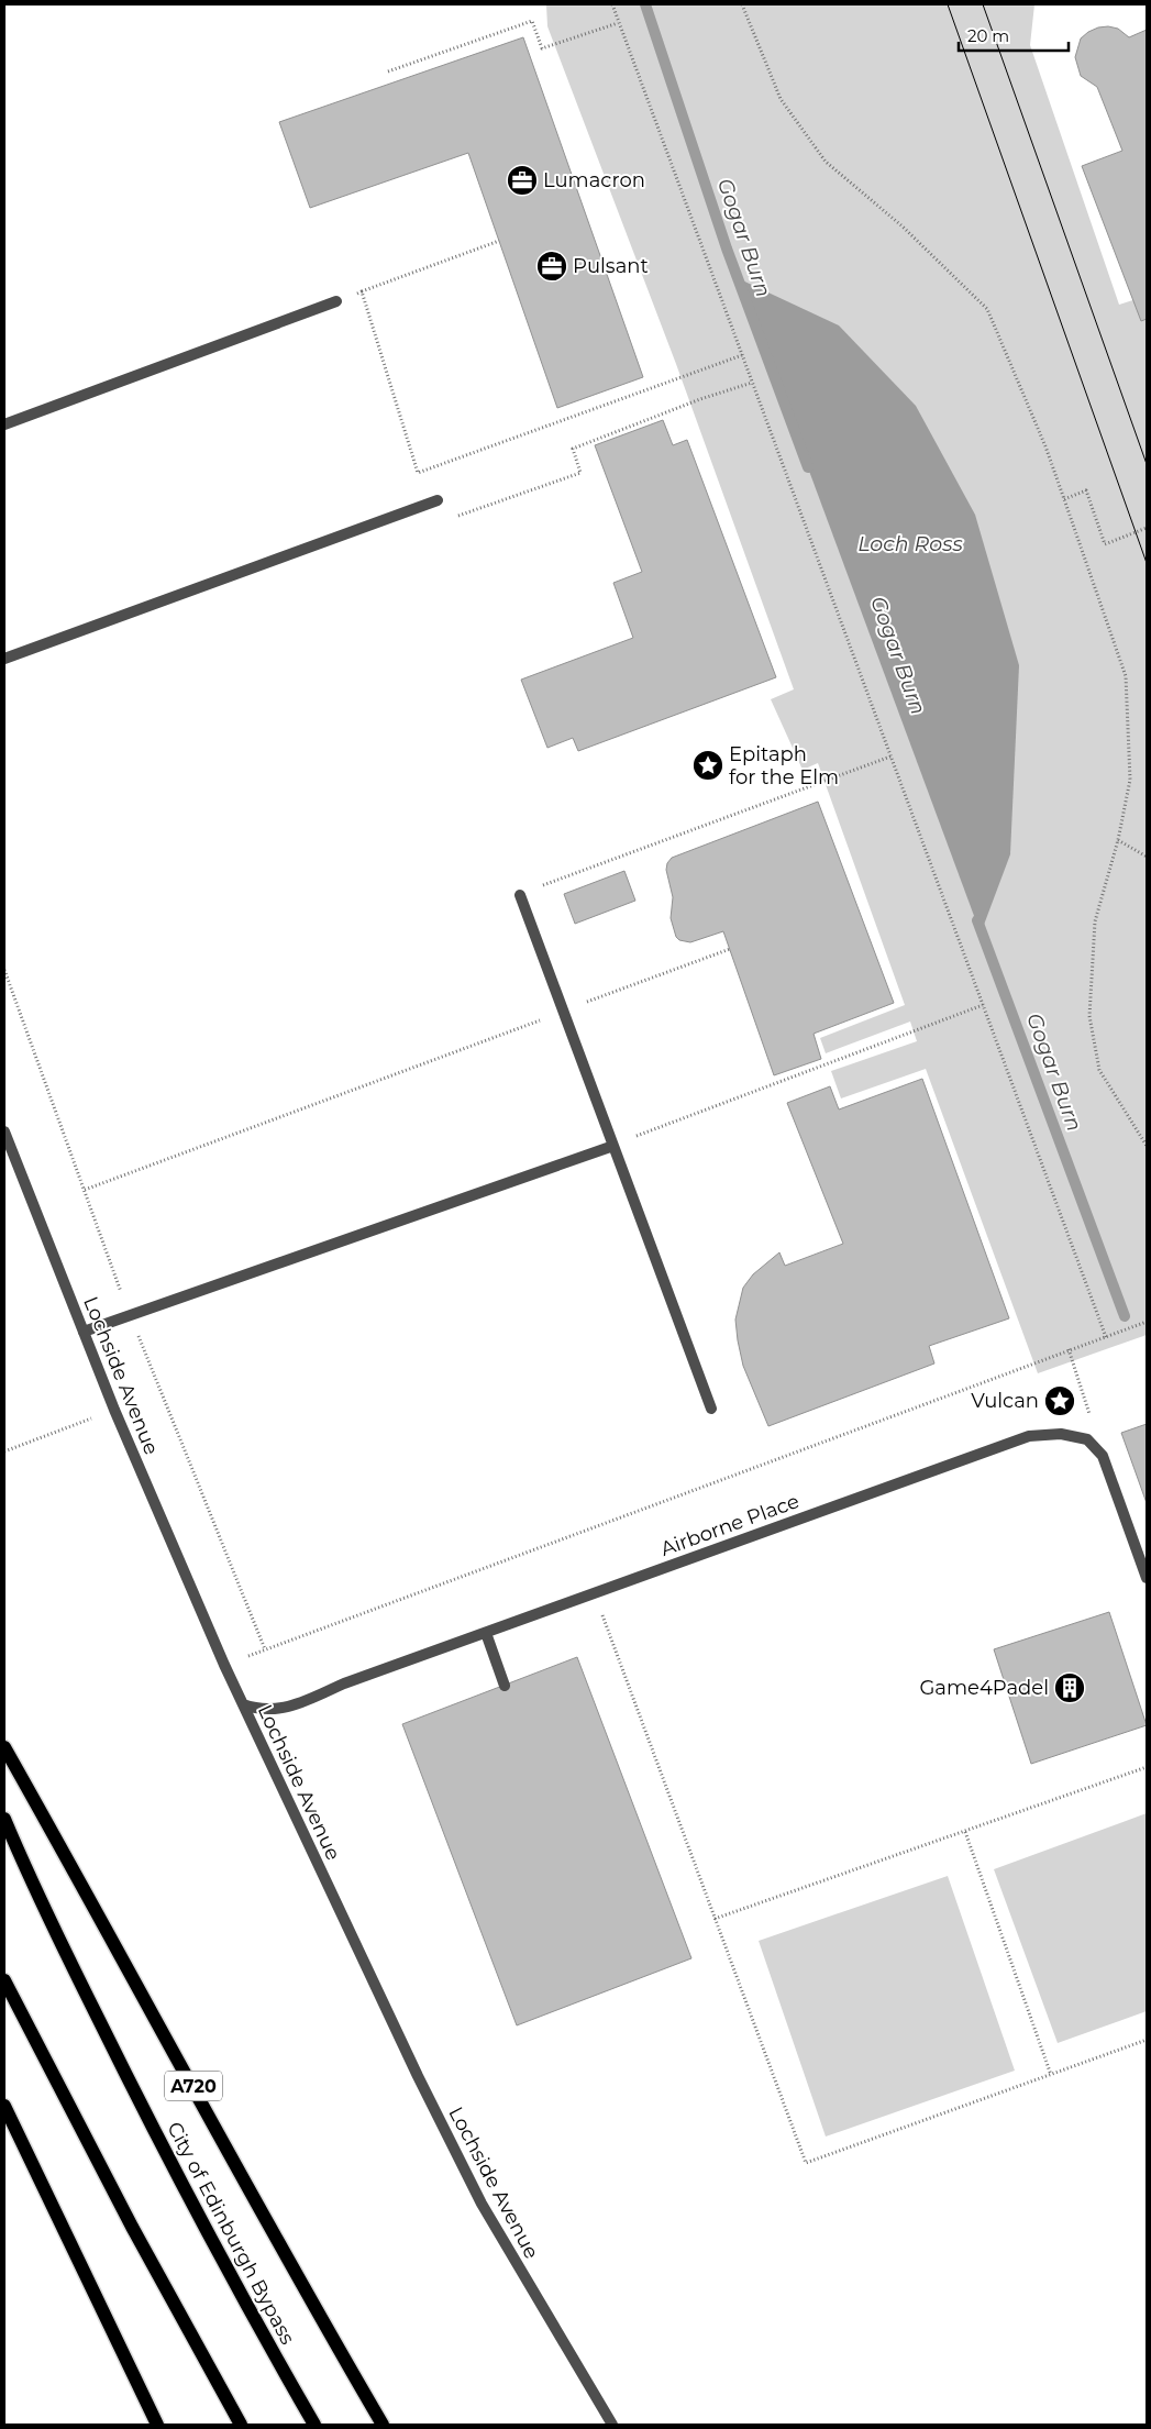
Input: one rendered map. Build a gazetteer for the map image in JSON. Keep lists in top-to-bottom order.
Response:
{
  "streets": {
    "main road": ["A720", "City of Edinburgh Bypass"],
    "street": ["Lochside Avenue", "Airborne Place"]
  },
  "crossings": [
    ["Lochside Avenue", "Airborne Place"]
  ],
  "water": ["Gogar Burn", "Loch Ross"],
  "places": {
    "office": ["Lumacron", "Pulsant"],
    "place": ["Epitaph for the Elm", "Vulcan"],
    "building": ["Game4Padel"]
  },
  "scale_bar": "20 m"
}
